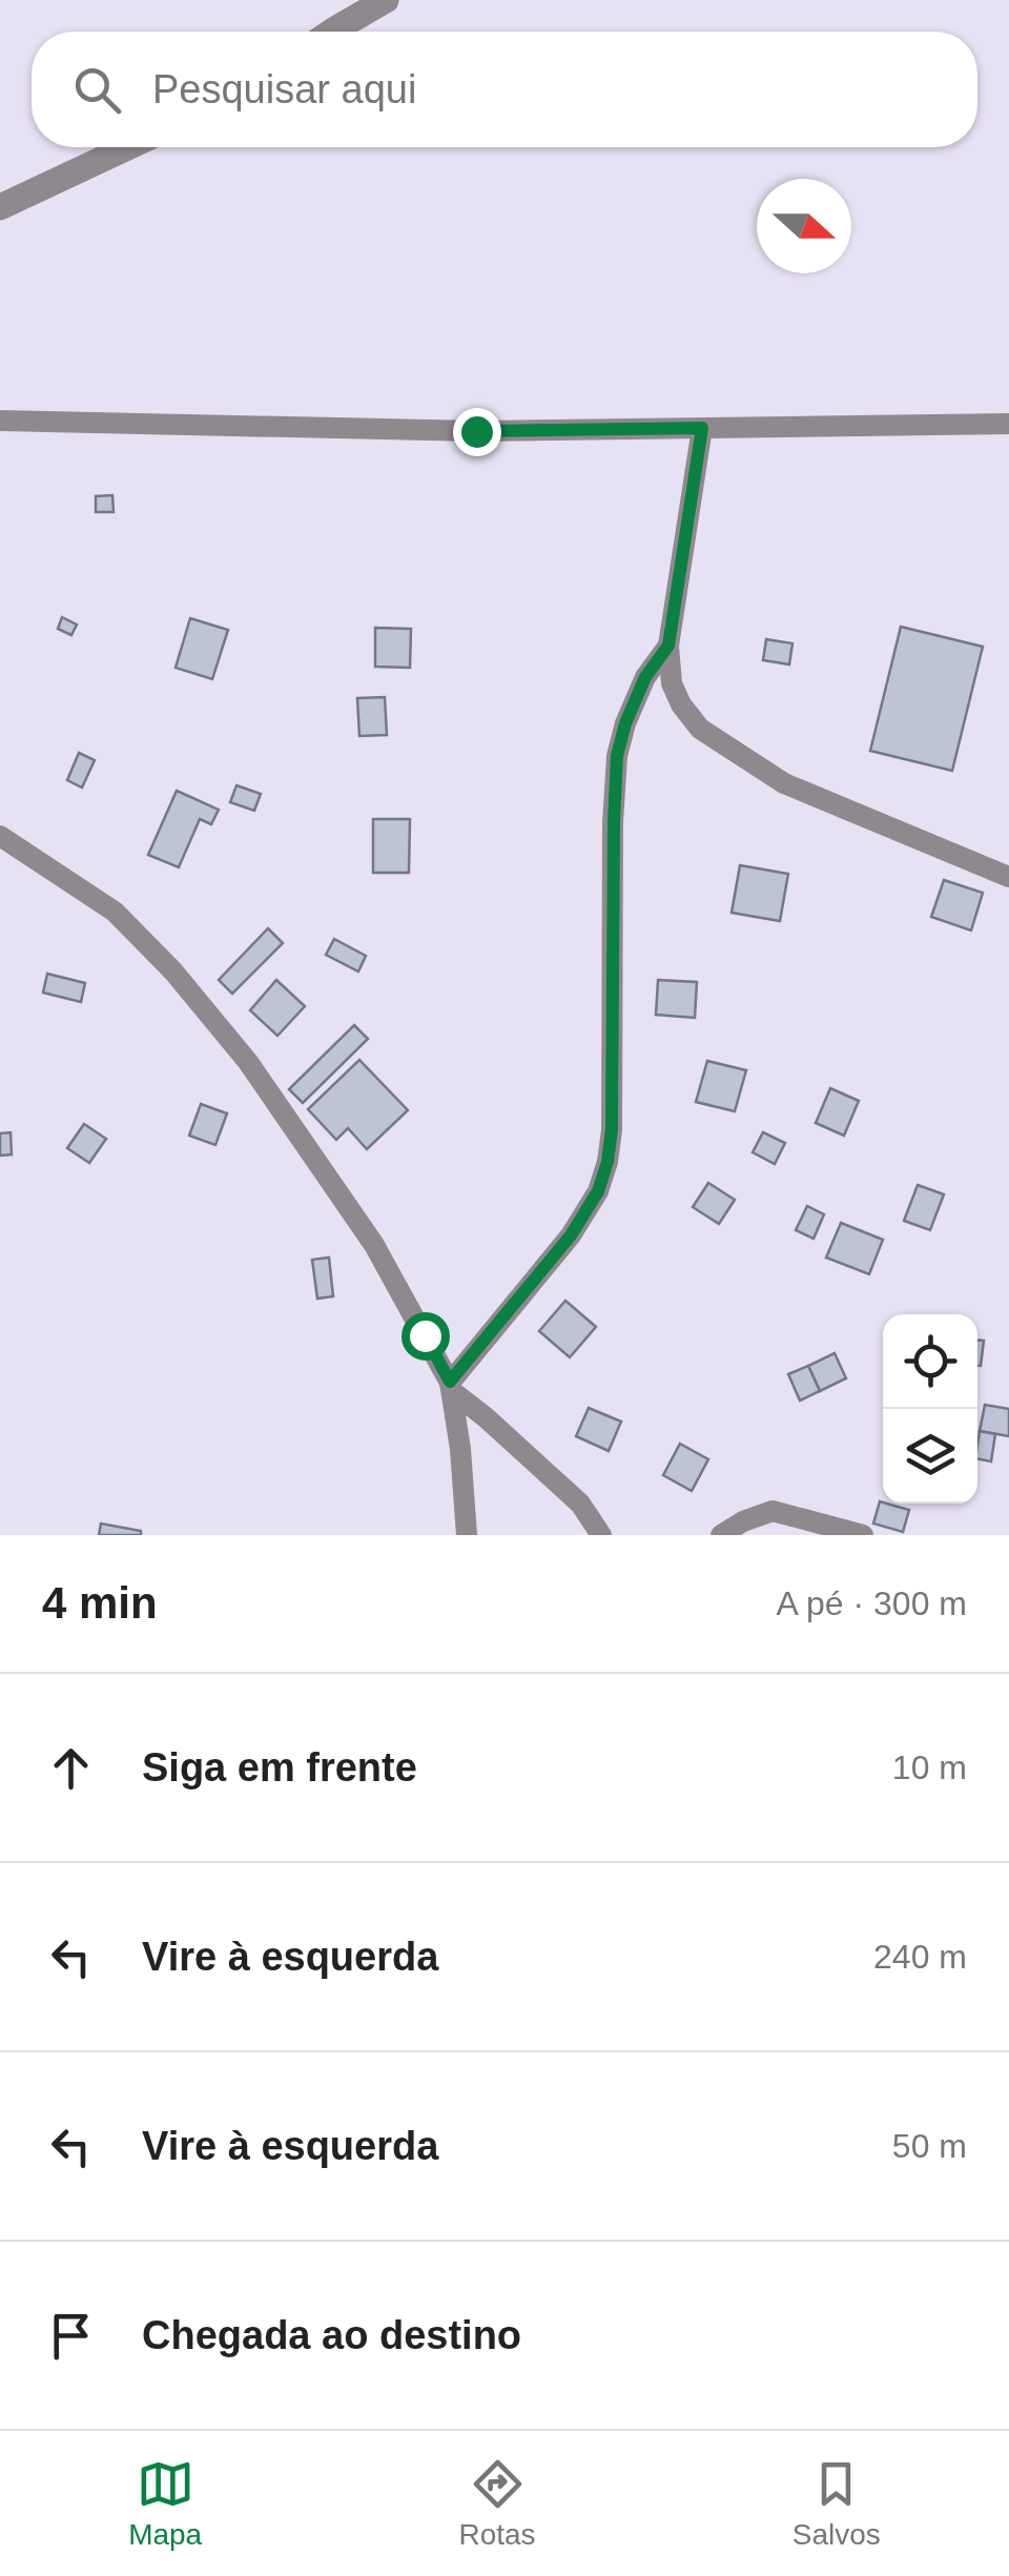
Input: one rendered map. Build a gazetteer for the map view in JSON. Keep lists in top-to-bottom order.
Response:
{
  "north": "right",
  "page": {
    "search": "Pesquisar aqui",
    "heading": ["4 min", "A pé · 300 m"],
    "list": [
      ["Siga em frente", "10 m"],
      ["Vire à esquerda", "240 m"],
      ["Vire à esquerda", "50 m"],
      "Chegada ao destino"
    ],
    "nav": ["Mapa", "Rotas", "Salvos"]
  }
}
